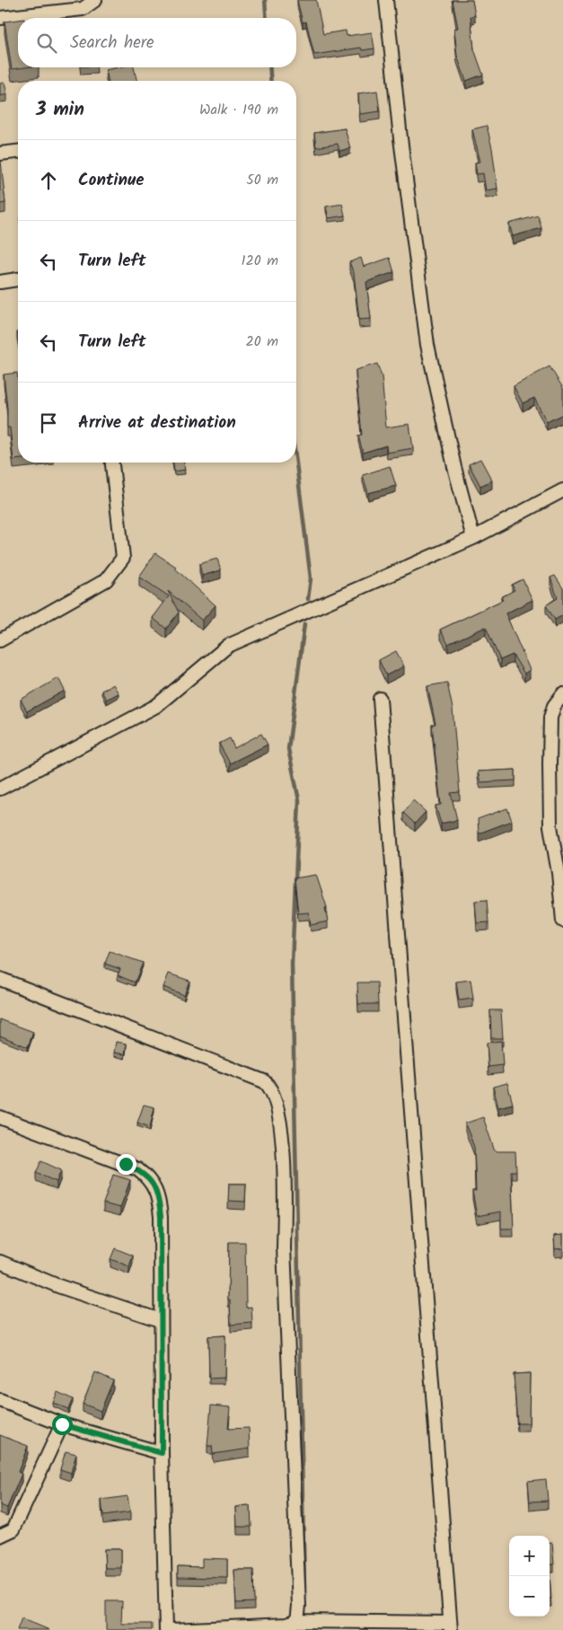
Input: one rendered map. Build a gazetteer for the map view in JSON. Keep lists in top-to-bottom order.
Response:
{
  "page": {
    "search": "Search here",
    "heading": ["3 min", "Walk · 190 m"],
    "list": [
      ["Continue", "50 m"],
      ["Turn left", "120 m"],
      ["Turn left", "20 m"],
      "Arrive at destination"
    ],
    "map_buttons": ["+", "−"]
  }
}
